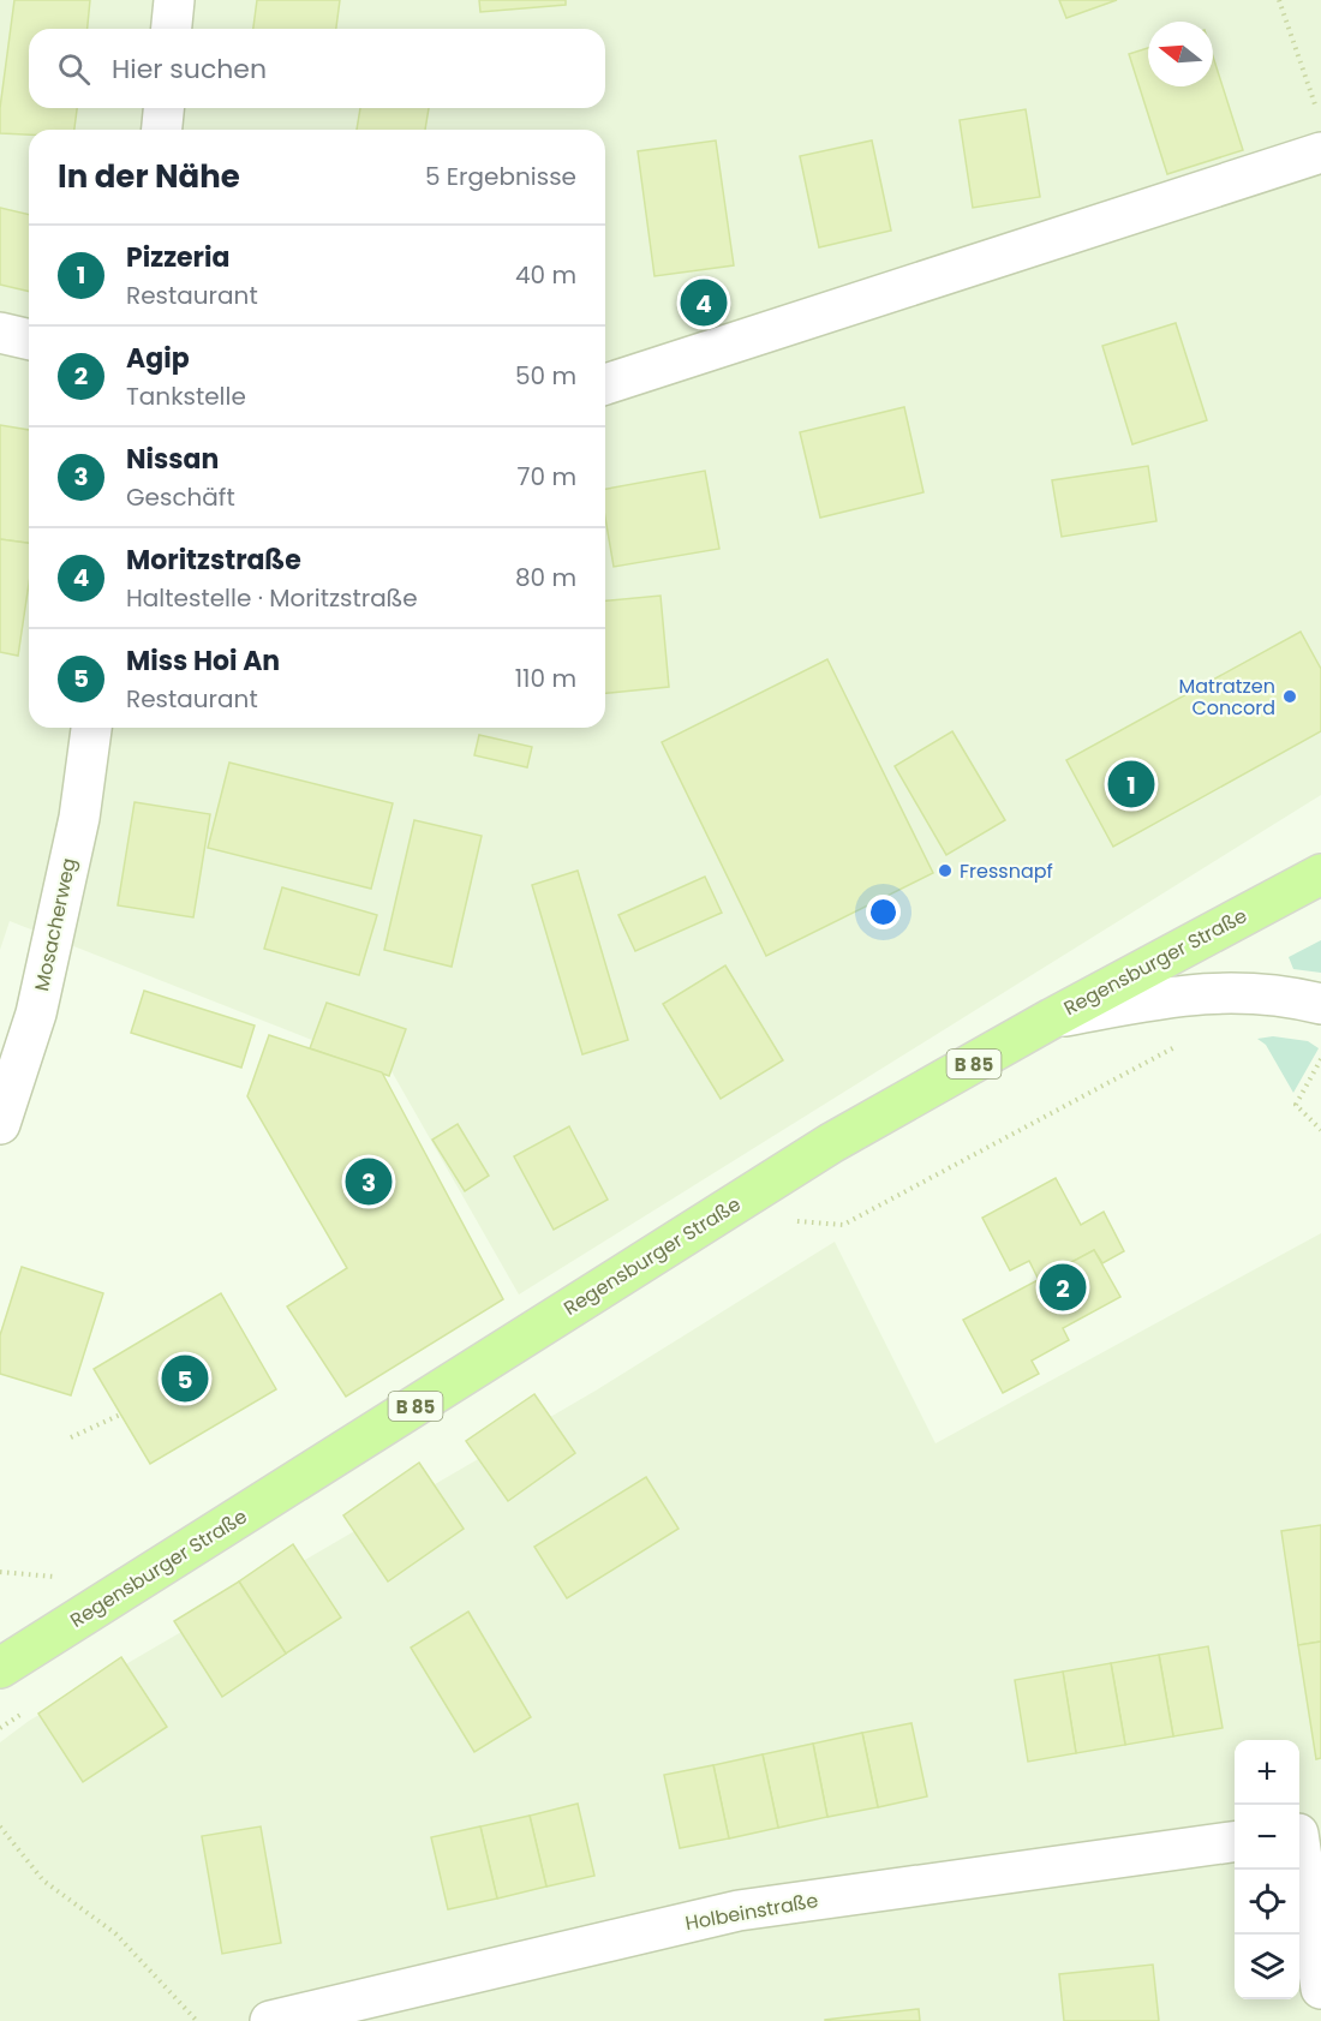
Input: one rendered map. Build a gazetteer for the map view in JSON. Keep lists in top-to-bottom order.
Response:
{
  "streets": {
    "main road": ["Regensburger Straße", "B 85"],
    "street": ["Mosacherweg", "Holbeinstraße"]
  },
  "places": ["Matratzen Concord", "Fressnapf"],
  "north": "left",
  "page": {
    "search": "Hier suchen",
    "heading": ["In der Nähe", "5 Ergebnisse"],
    "list": [
      {
        "mark": "1",
        "name": "Pizzeria",
        "note": "Restaurant",
        "value": "40 m"
      },
      {
        "mark": "2",
        "name": "Agip",
        "note": "Tankstelle",
        "value": "50 m"
      },
      {
        "mark": "3",
        "name": "Nissan",
        "note": "Geschäft",
        "value": "70 m"
      },
      {
        "mark": "4",
        "name": "Moritzstraße",
        "note": "Haltestelle · Moritzstraße",
        "value": "80 m"
      },
      {
        "mark": "5",
        "name": "Miss Hoi An",
        "note": "Restaurant",
        "value": "110 m"
      }
    ],
    "pins": [
      "4",
      "1",
      "3",
      "2",
      "5"
    ],
    "map_buttons": ["+", "−"]
  }
}
